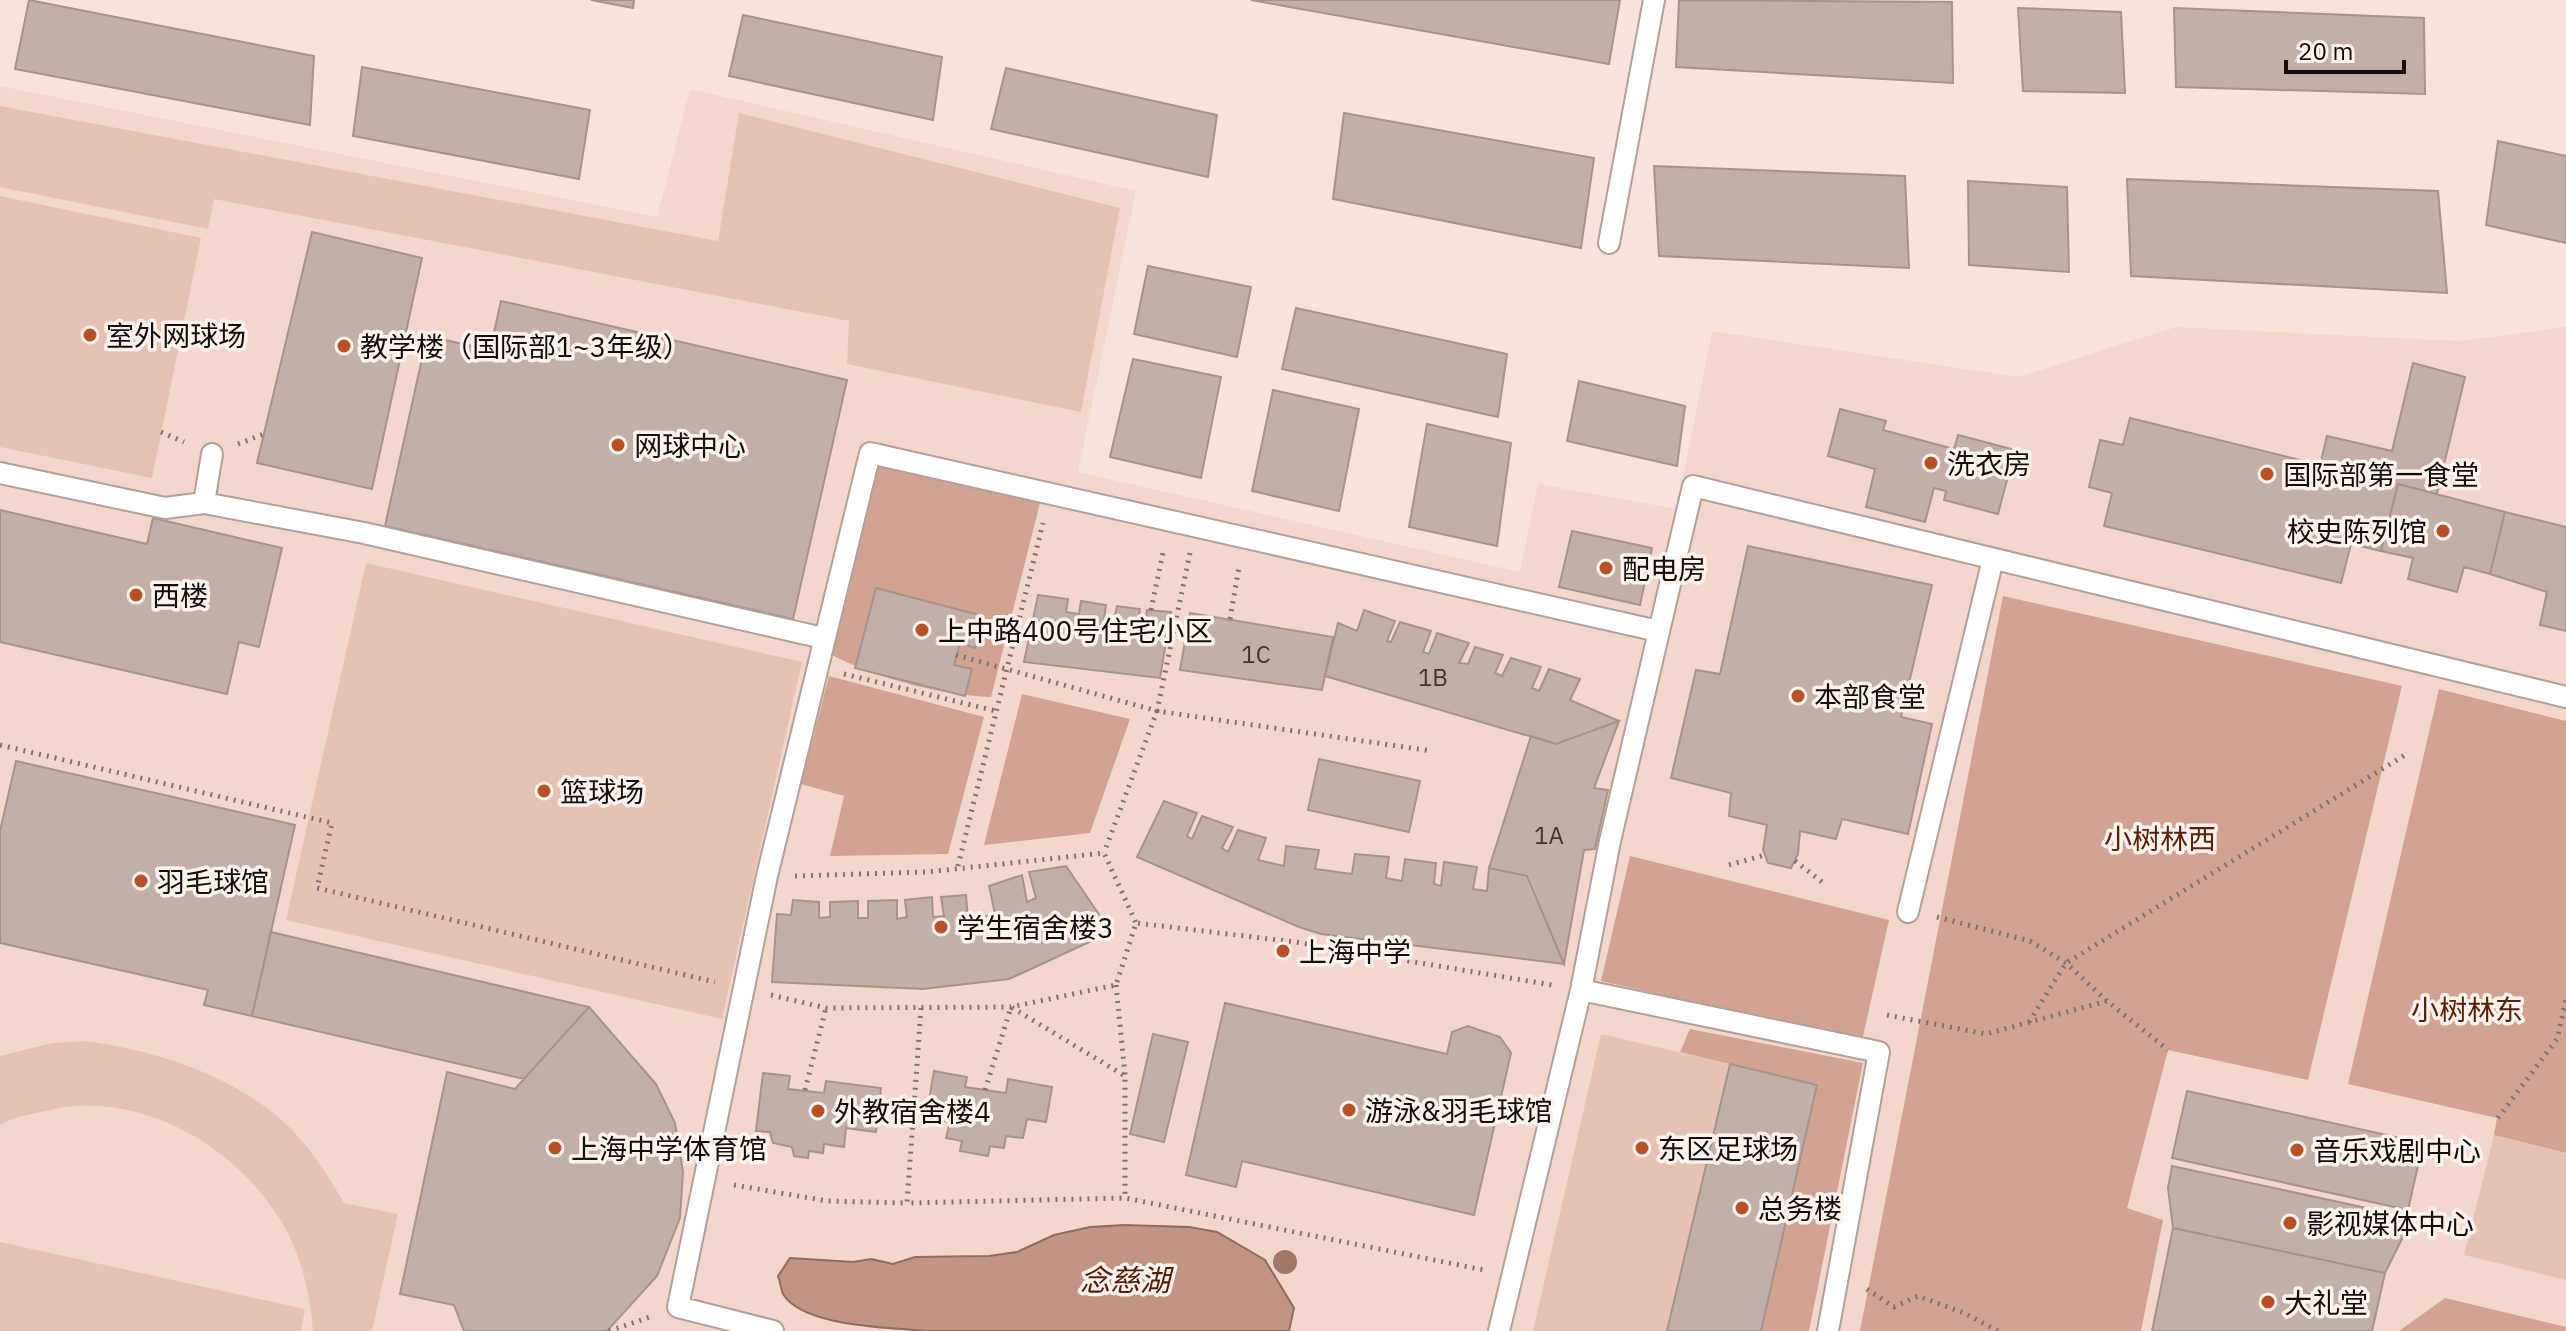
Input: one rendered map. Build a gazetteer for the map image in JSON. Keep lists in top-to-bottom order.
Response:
{
  "water": ["念慈湖"],
  "parks": ["小树林西", "小树林东"],
  "places": [
    "室外网球场",
    "教学楼（国际部1~3年级）",
    "网球中心",
    "洗衣房",
    "国际部第一食堂",
    "校史陈列馆",
    "配电房",
    "西楼",
    "上中路400号住宅小区",
    "本部食堂",
    "篮球场",
    "羽毛球馆",
    "学生宿舍楼3",
    "上海中学",
    "游泳&羽毛球馆",
    "外教宿舍楼4",
    "上海中学体育馆",
    "东区足球场",
    "音乐戏剧中心",
    "总务楼",
    "影视媒体中心",
    "大礼堂"
  ],
  "house_numbers": ["1C", "1B", "1A"],
  "scale_bar": "20 m"
}
